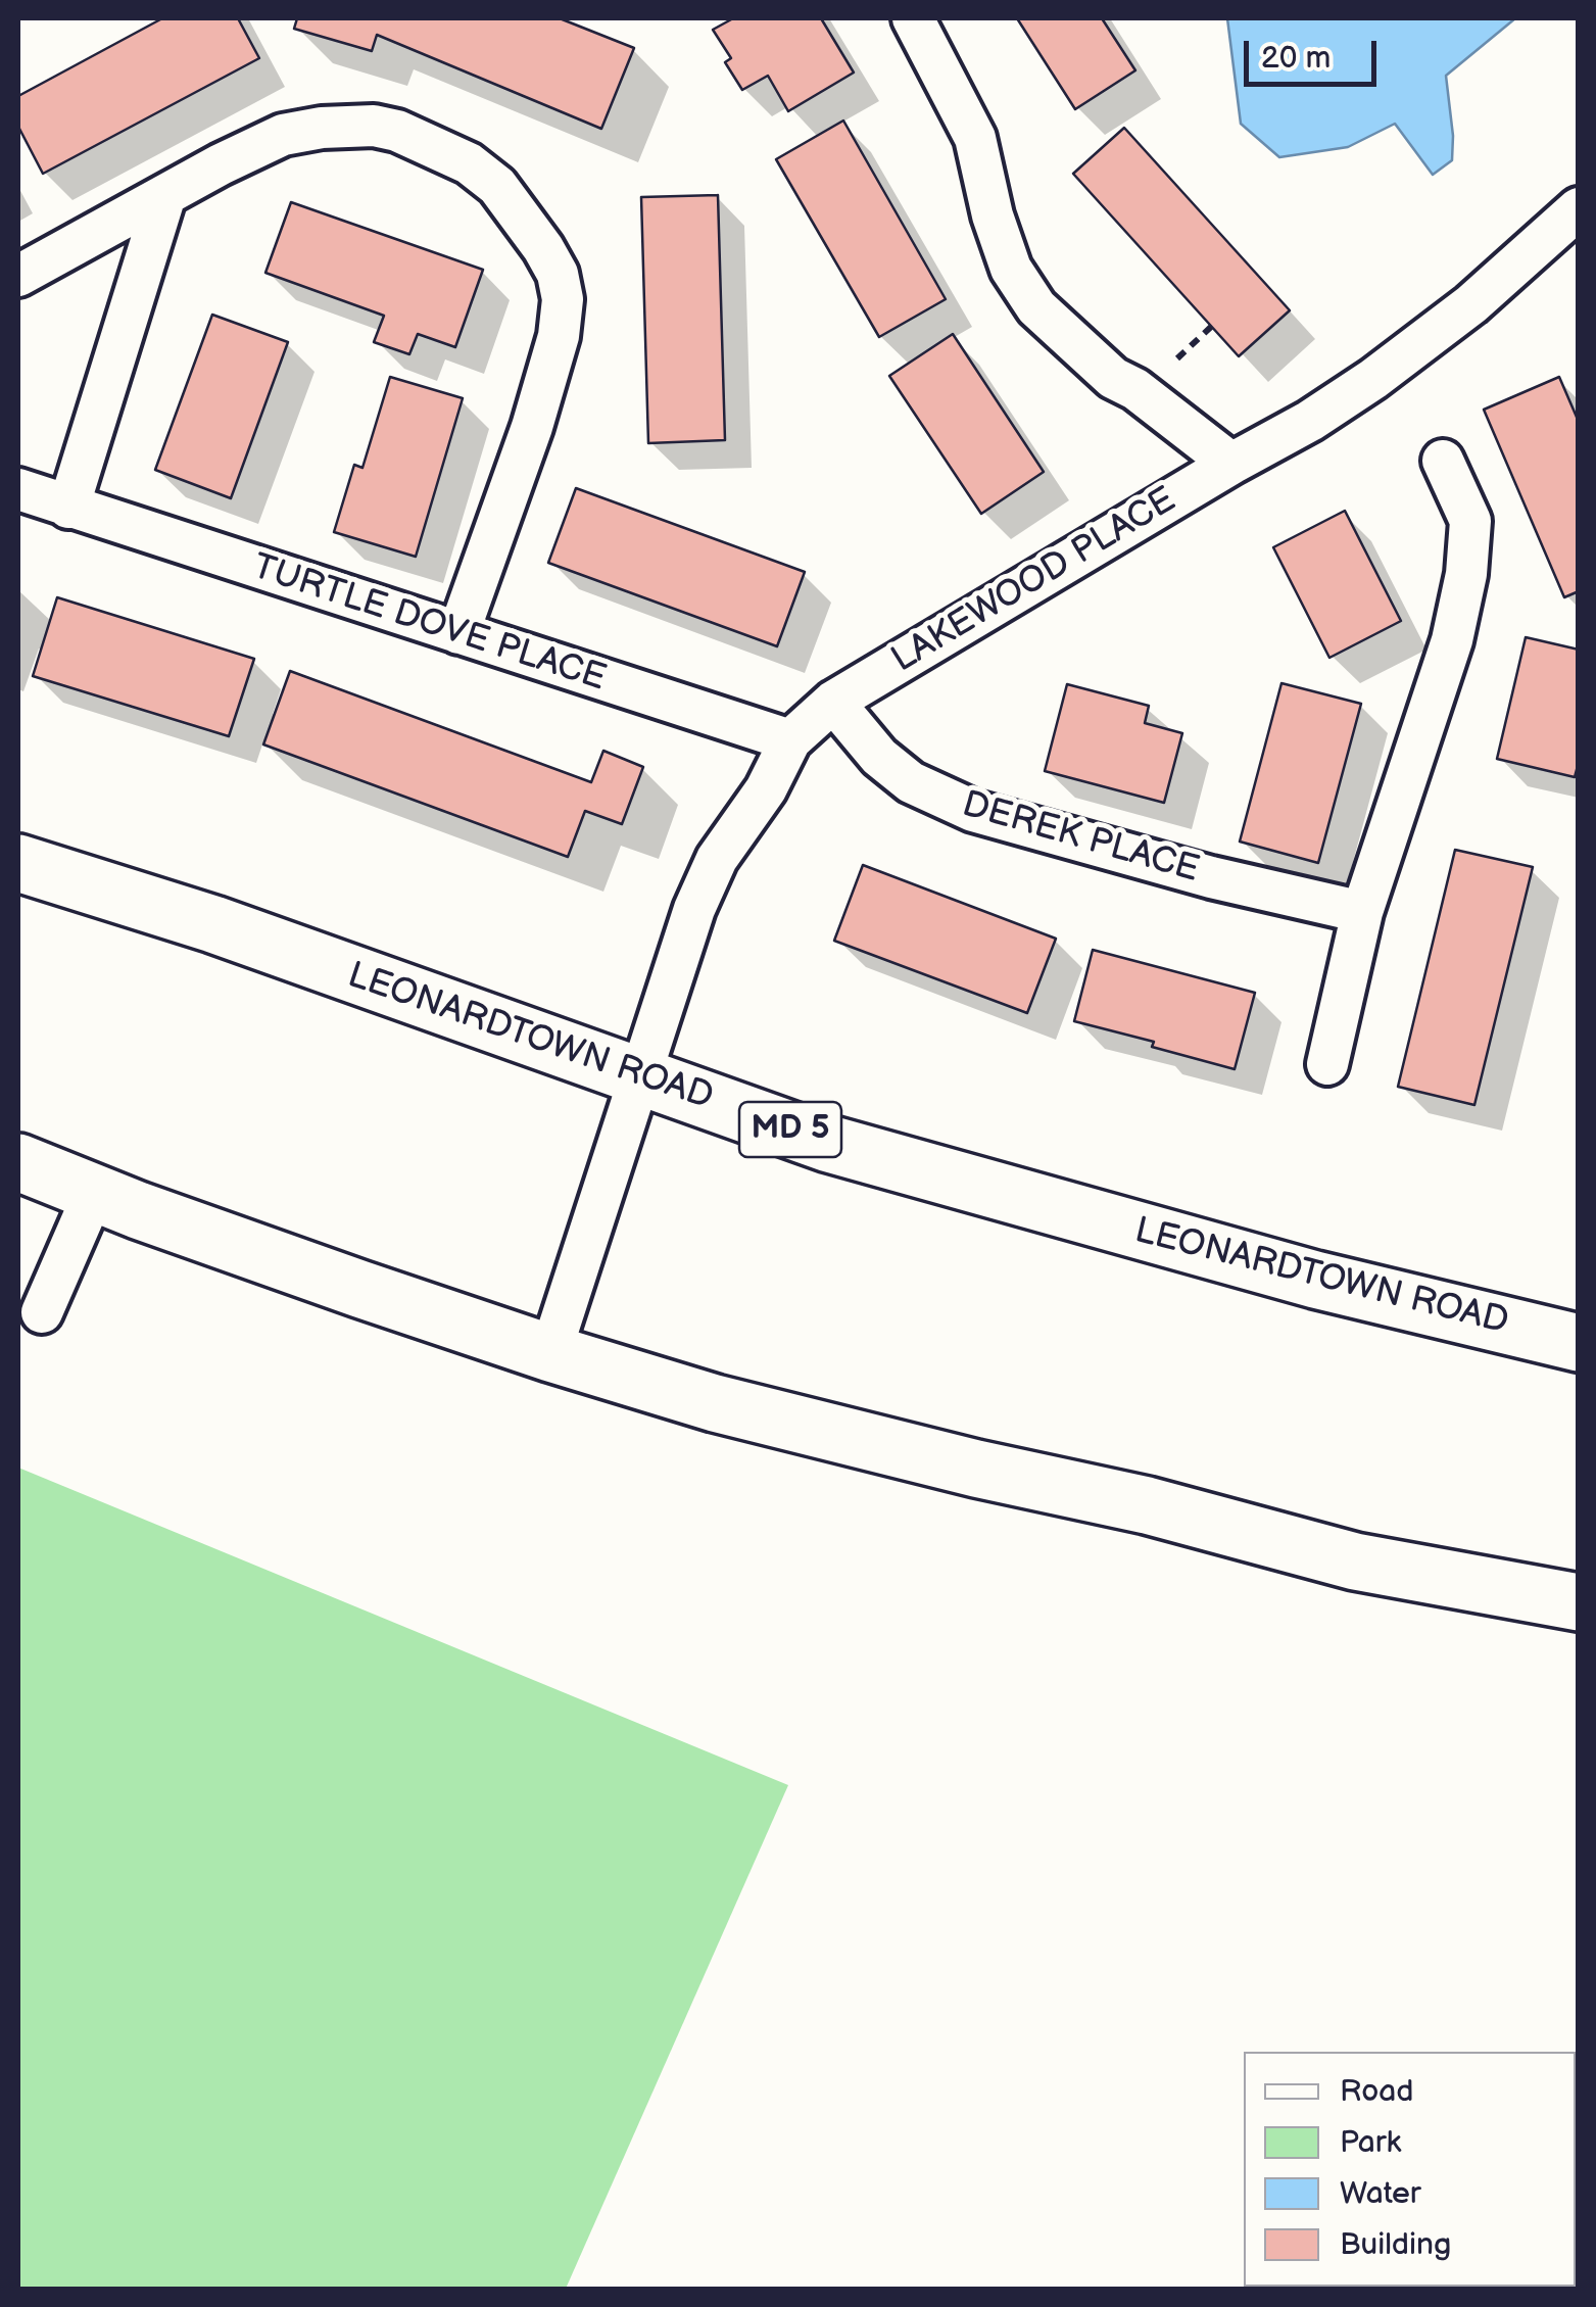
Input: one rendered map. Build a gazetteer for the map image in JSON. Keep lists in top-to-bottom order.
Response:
{
  "streets": {
    "highway": ["LEONARDTOWN ROAD", "MD 5"],
    "street": ["LAKEWOOD PLACE", "TURTLE DOVE PLACE", "DEREK PLACE"]
  },
  "crossings": [
    ["LAKEWOOD PLACE", "TURTLE DOVE PLACE"],
    ["LAKEWOOD PLACE", "DEREK PLACE"],
    ["LAKEWOOD PLACE", "LEONARDTOWN ROAD"]
  ],
  "legend": [
    "Road",
    "Park",
    "Water",
    "Building"
  ],
  "scale_bar": "20 m"
}
